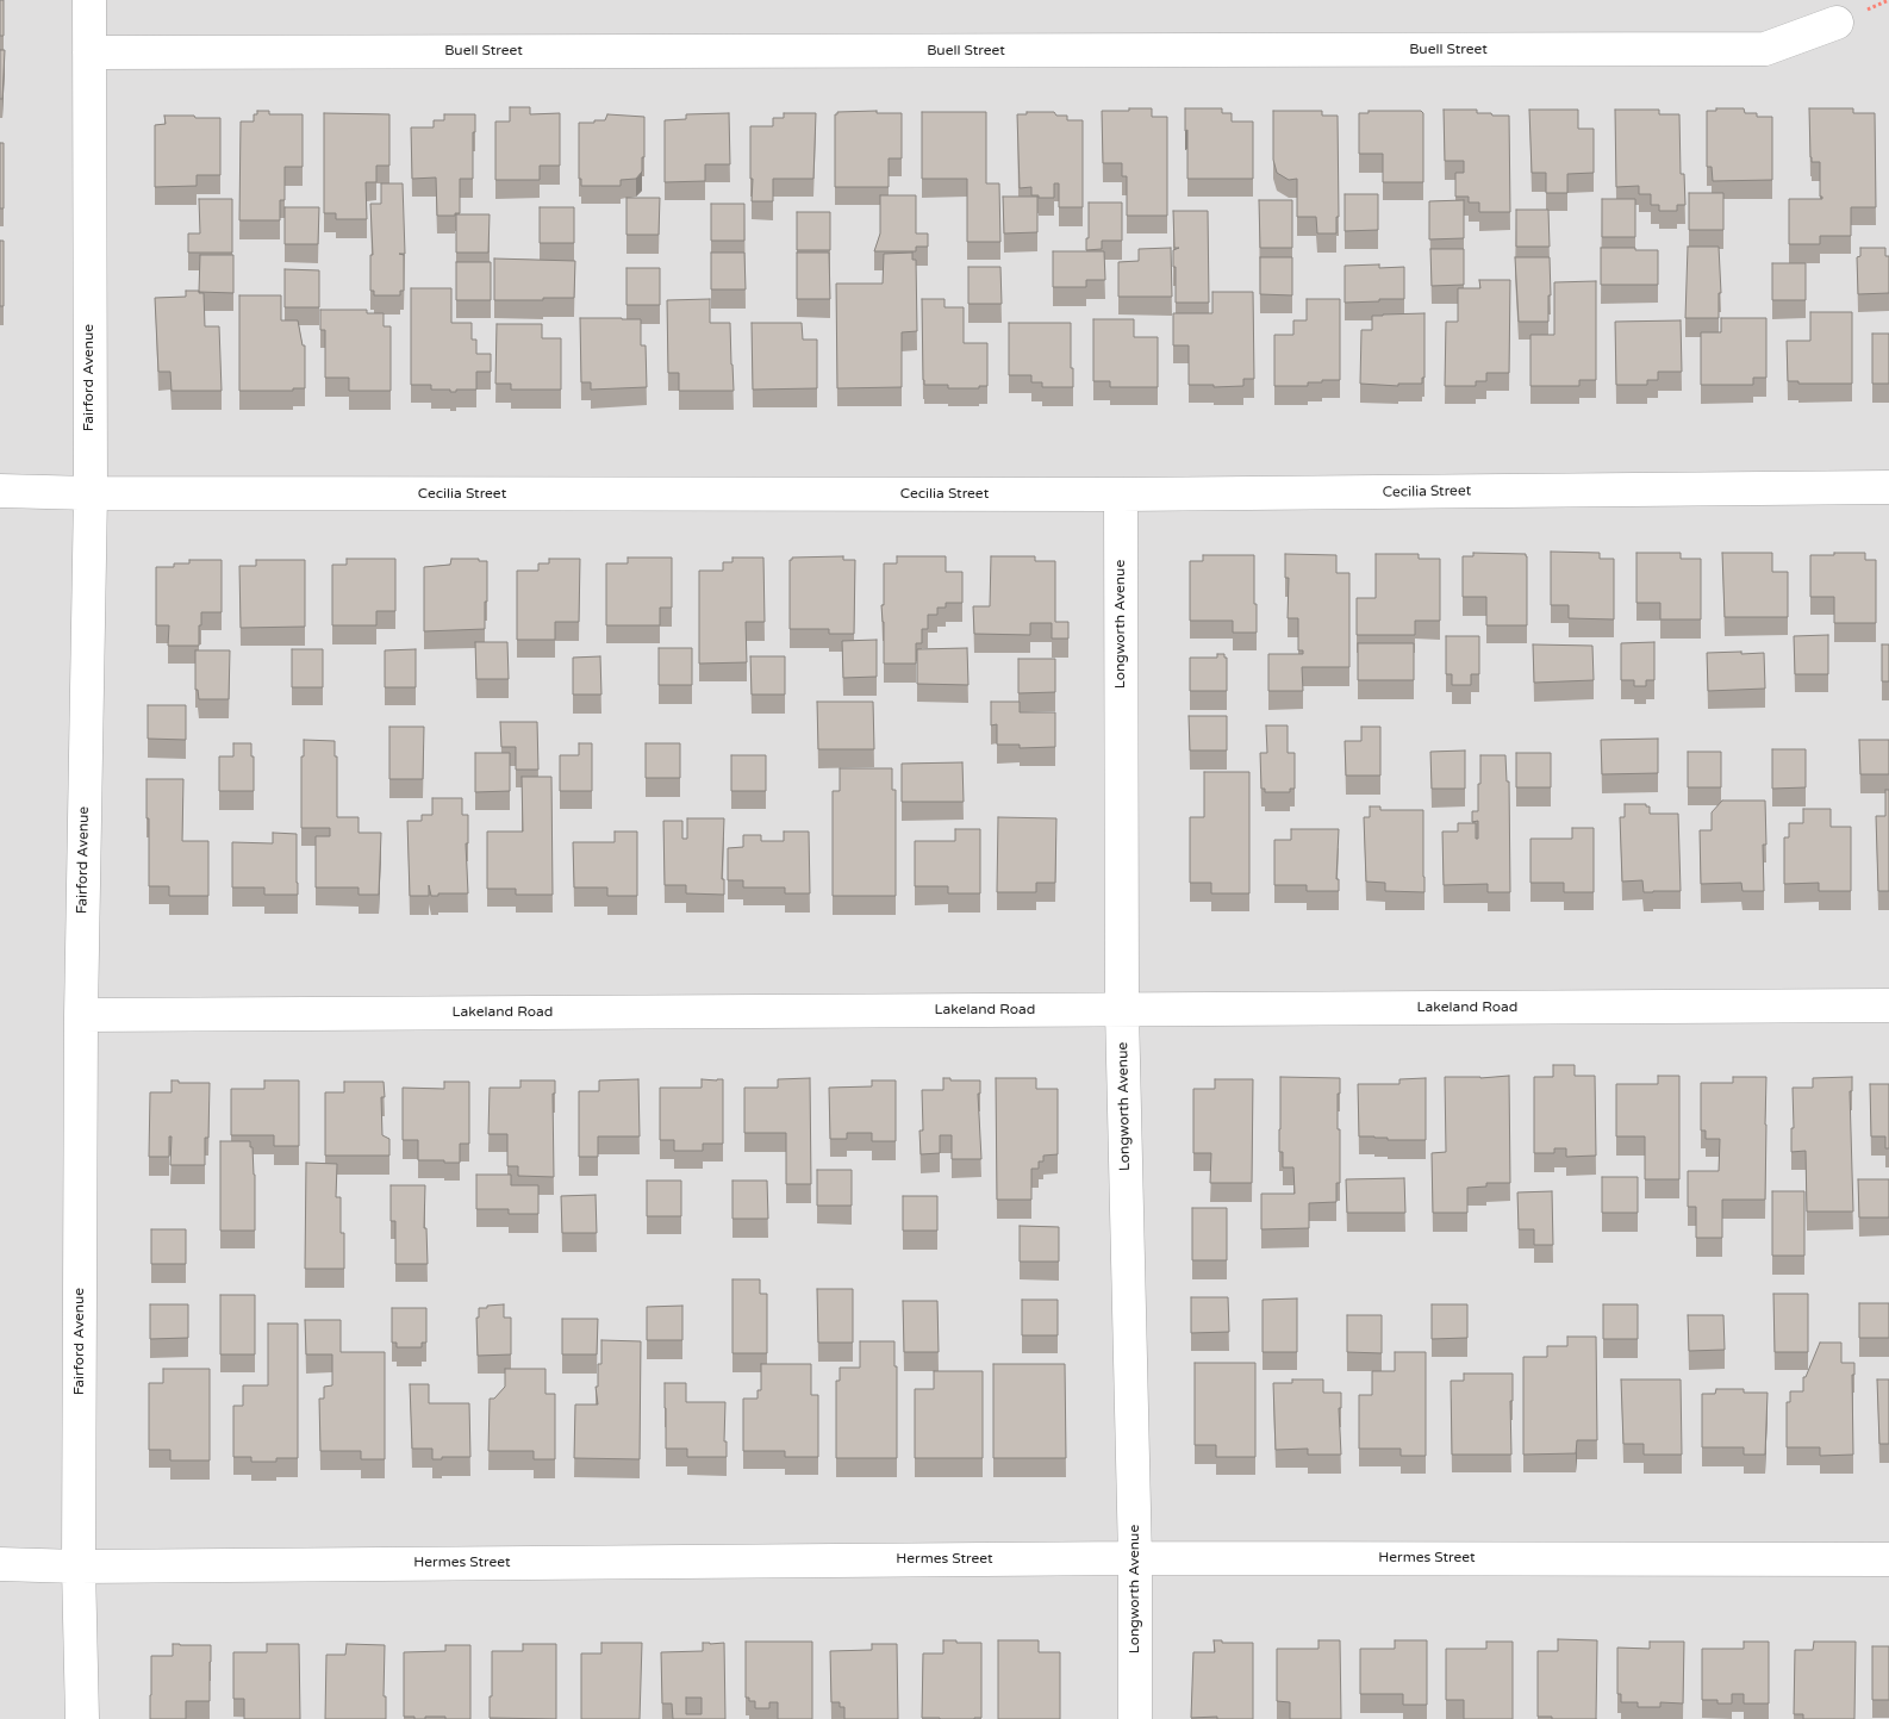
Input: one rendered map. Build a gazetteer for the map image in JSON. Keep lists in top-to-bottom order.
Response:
{
  "streets": {
    "street": [
      "Buell Street",
      "Fairford Avenue",
      "Cecilia Street",
      "Longworth Avenue",
      "Lakeland Road",
      "Hermes Street"
    ]
  },
  "crossings": [
    ["Buell Street", "Fairford Avenue"],
    ["Fairford Avenue", "Cecilia Street"],
    ["Fairford Avenue", "Lakeland Road"],
    ["Fairford Avenue", "Hermes Street"],
    ["Cecilia Street", "Longworth Avenue"],
    ["Longworth Avenue", "Lakeland Road"],
    ["Longworth Avenue", "Hermes Street"]
  ]
}
